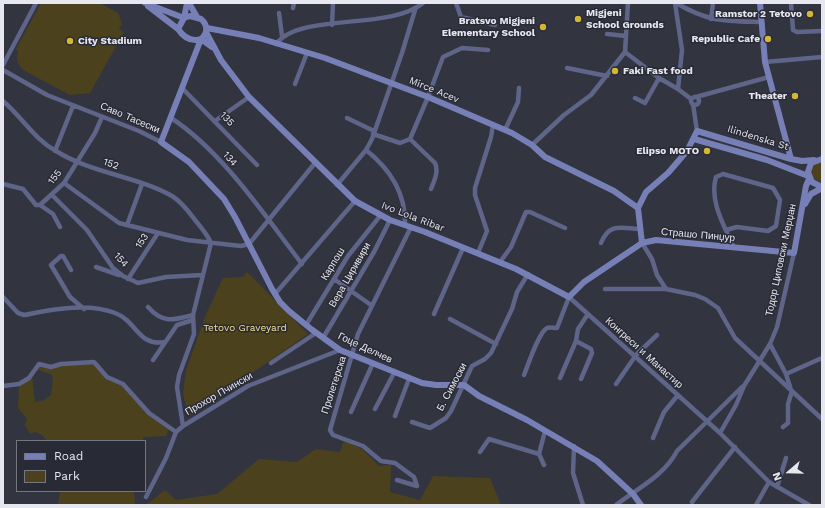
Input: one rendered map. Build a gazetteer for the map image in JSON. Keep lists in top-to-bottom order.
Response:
{
  "streets": {
    "street": [
      "Mirce Acev",
      "Саво Тасески",
      "135",
      "Ilindenska St",
      "134",
      "152",
      "155",
      "Ivo Lola Ribar",
      "Страшо Пинџур",
      "153",
      "154",
      "Тодор Циповски Мерџан",
      "Карпош",
      "Вера Циривири",
      "Гоце Делчев",
      "Конгреси и Манастир",
      "Пролетерска",
      "Б. Симоски",
      "Прохор Пчински"
    ]
  },
  "crossings": [
    ["Саво Тасески", "155"],
    ["Саво Тасески", "Гоце Делчев"],
    ["Ilindenska St", "Тодор Циповски Мерџан"],
    ["152", "155"],
    ["155", "154"],
    ["Ivo Lola Ribar", "Страшо Пинџур"],
    ["Ivo Lola Ribar", "Карпош"],
    ["Ivo Lola Ribar", "Вера Циривири"],
    ["Ivo Lola Ribar", "Конгреси и Манастир"],
    ["Ivo Lola Ribar", "Пролетерска"],
    ["Ivo Lola Ribar", "Б. Симоски"],
    ["Страшо Пинџур", "Тодор Циповски Мерџан"],
    ["Страшо Пинџур", "Конгреси и Манастир"],
    ["153", "154"],
    ["Тодор Циповски Мерџан", "Конгреси и Манастир"],
    ["Карпош", "Гоце Делчев"],
    ["Вера Циривири", "Гоце Делчев"],
    ["Гоце Делчев", "Пролетерска"],
    ["Гоце Делчев", "Б. Симоски"],
    ["Гоце Делчев", "Прохор Пчински"]
  ],
  "parks": ["Tetovo Graveyard"],
  "places": [
    "Ramstor 2 Tetovo",
    "Migjeni School Grounds",
    "Bratsvo Migjeni Elementary School",
    "Republic Cafe",
    "City Stadium",
    "Faki Fast food",
    "Theater",
    "Elipso MOTO"
  ],
  "legend": ["Road", "Park"],
  "north": "left"
}
